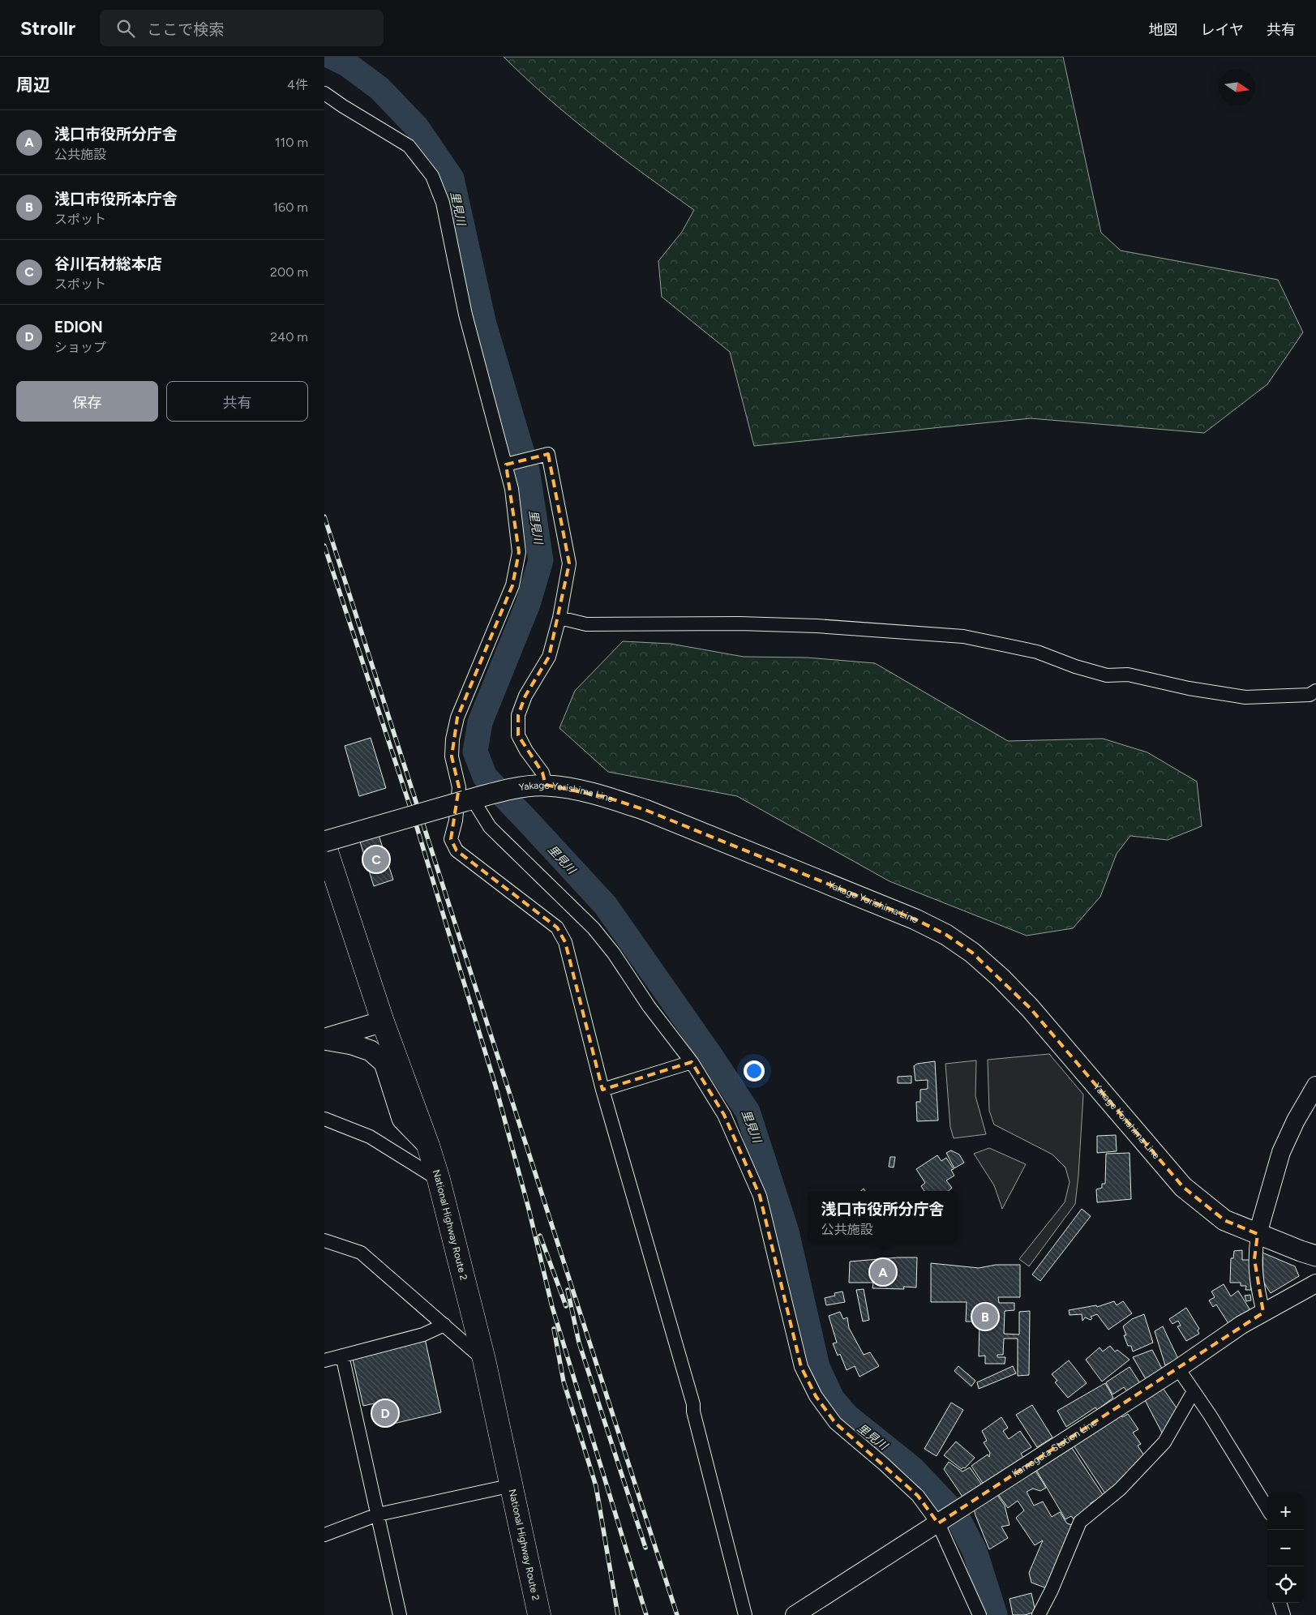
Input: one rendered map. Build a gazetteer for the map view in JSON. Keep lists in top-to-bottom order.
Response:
{
  "streets": {
    "highway": ["National Highway Route 2"],
    "main road": ["Yakage Yorishima Line", "Kamogata Station Line"]
  },
  "crossings": [
    ["Yakage Yorishima Line", "National Highway Route 2"]
  ],
  "water": ["里見川"],
  "north": "right",
  "page": {
    "header": "Strollr",
    "search": "ここで検索",
    "nav": ["地図", "レイヤ", "共有"],
    "heading": ["周辺", "4件"],
    "list": [
      {
        "mark": "A",
        "name": "浅口市役所分庁舎",
        "note": "公共施設",
        "value": "110 m"
      },
      {
        "mark": "B",
        "name": "浅口市役所本庁舎",
        "note": "スポット",
        "value": "160 m"
      },
      {
        "mark": "C",
        "name": "谷川石材総本店",
        "note": "スポット",
        "value": "200 m"
      },
      {
        "mark": "D",
        "name": "EDION",
        "note": "ショップ",
        "value": "240 m"
      }
    ],
    "buttons": ["保存", "共有"],
    "pins": [
      "C",
      "A",
      "B",
      "D"
    ],
    "popup": ["浅口市役所分庁舎", "公共施設"],
    "map_buttons": ["+", "−"]
  }
}
